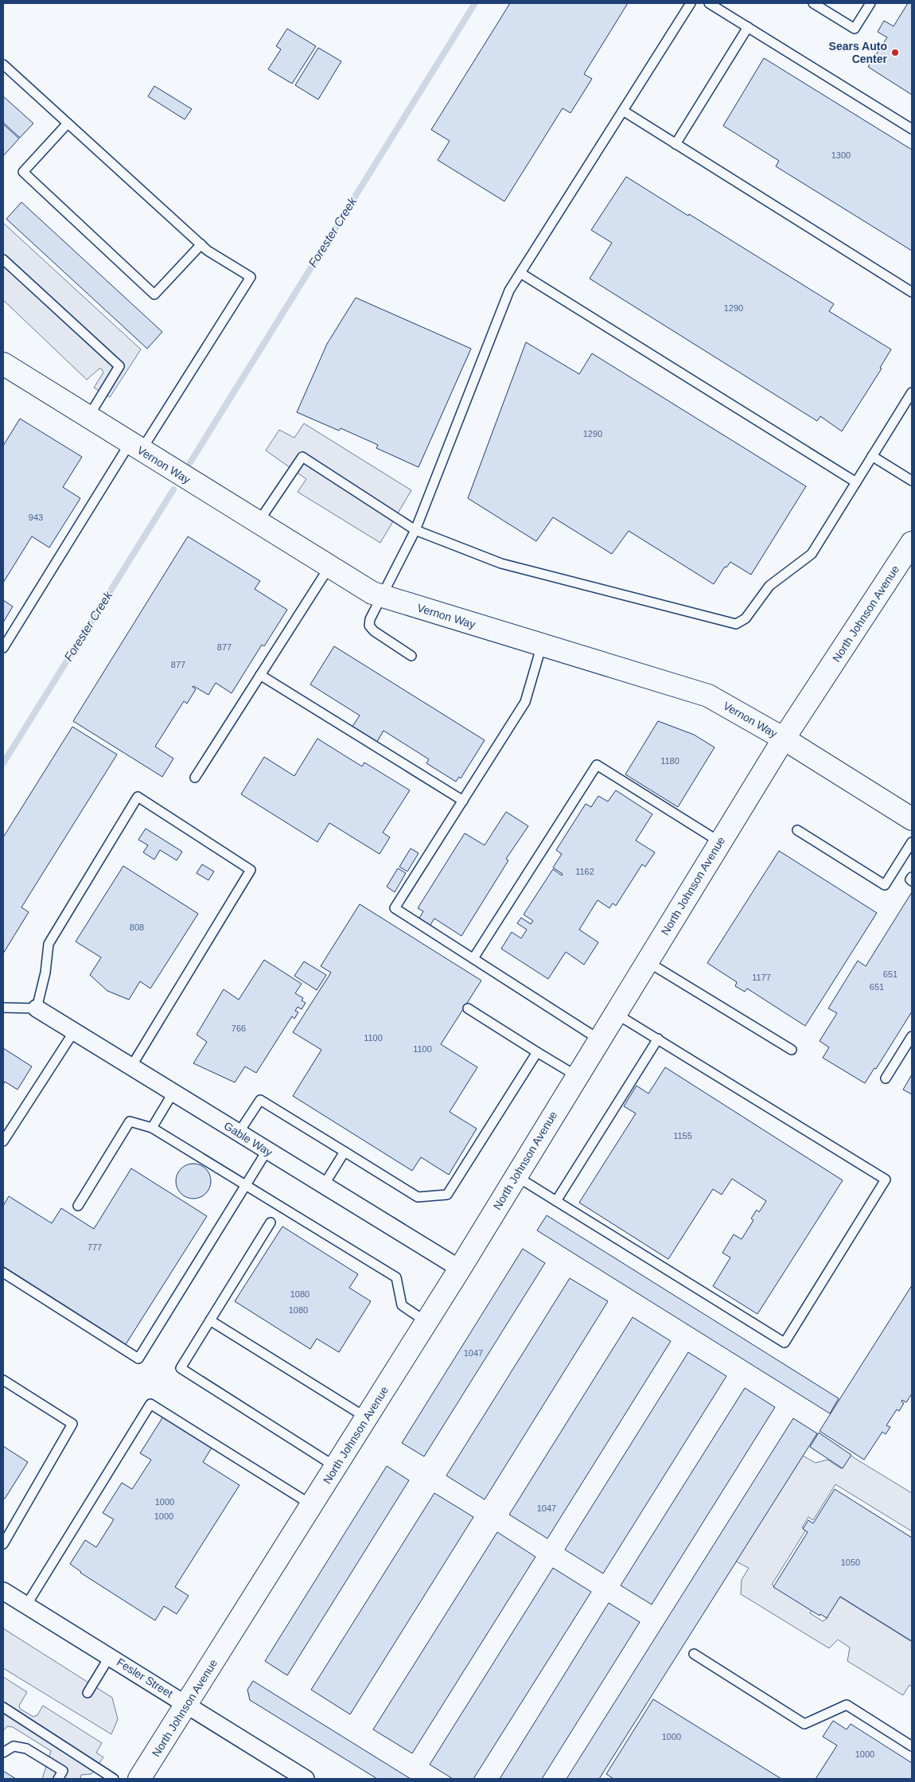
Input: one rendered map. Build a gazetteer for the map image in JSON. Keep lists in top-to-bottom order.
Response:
{
  "streets": {
    "main road": ["Vernon Way", "North Johnson Avenue"],
    "street": ["Gable Way", "Fesler Street"]
  },
  "crossings": [
    ["Vernon Way", "North Johnson Avenue"],
    ["North Johnson Avenue", "Gable Way"],
    ["North Johnson Avenue", "Fesler Street"]
  ],
  "water": ["Forester Creek"],
  "places": ["Sears Auto Center"],
  "house_numbers": [
    "1300",
    "1290",
    "1290",
    "943",
    "877",
    "877",
    "1180",
    "1162",
    "808",
    "651",
    "1177",
    "651",
    "766",
    "1100",
    "1100",
    "1155",
    "777",
    "1080",
    "1080",
    "1047",
    "1000",
    "1047",
    "1000",
    "1050",
    "1000",
    "1000"
  ]
}
